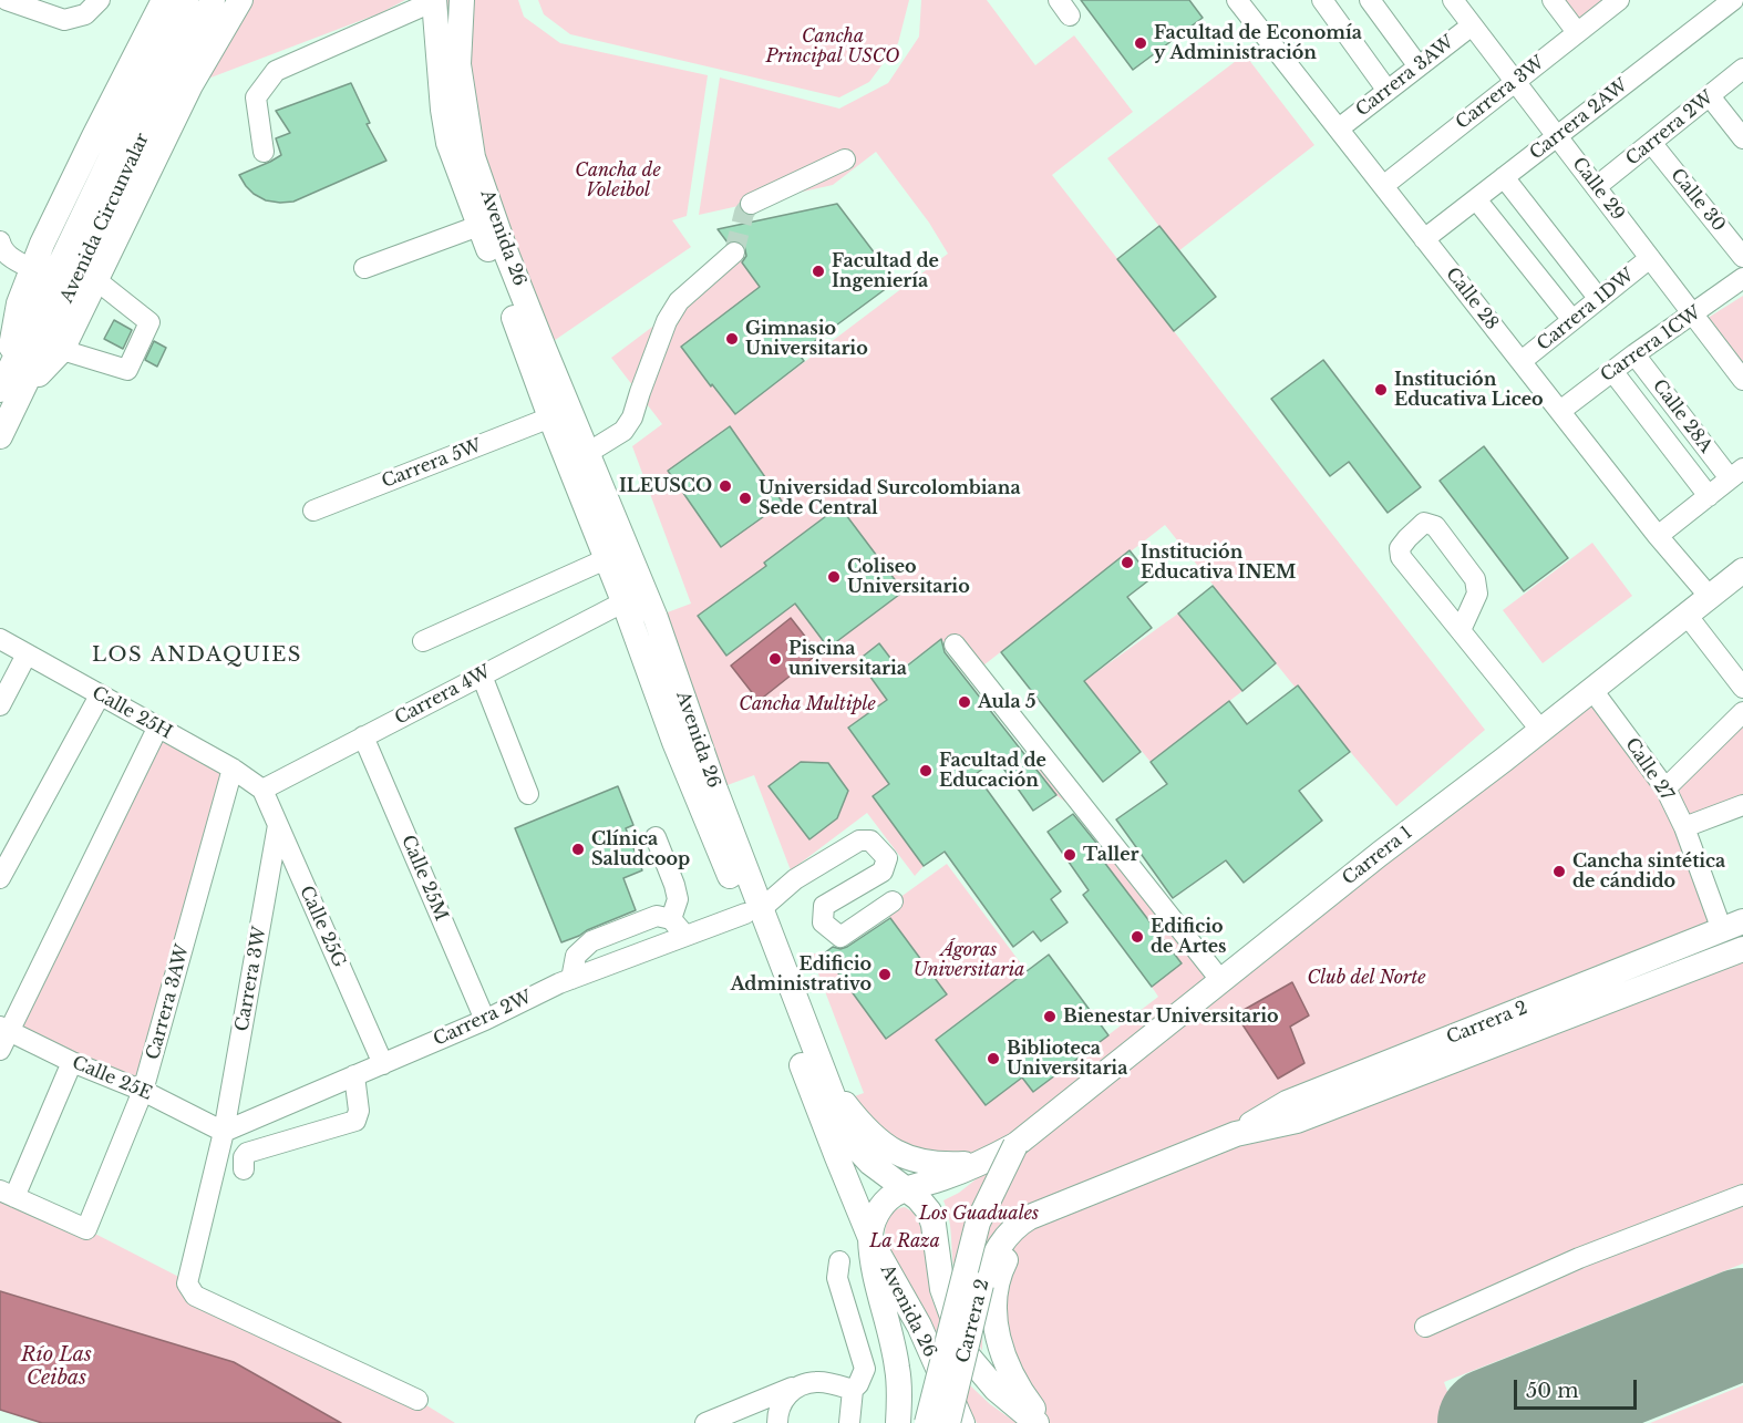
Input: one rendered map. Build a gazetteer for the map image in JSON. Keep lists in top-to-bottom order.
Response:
{
  "streets": {
    "main road": [
      "Avenida Circunvalar",
      "Avenida 26",
      "Carrera 1",
      "Carrera 2"
    ],
    "street": [
      "Carrera 3AW",
      "Carrera 3W",
      "Carrera 2AW",
      "Carrera 2W",
      "Calle 29",
      "Calle 30",
      "Calle 28",
      "Carrera 1DW",
      "Carrera 1CW",
      "Calle 28A",
      "Carrera 5W",
      "Carrera 4W",
      "Calle 25H",
      "Calle 27",
      "Calle 25M",
      "Calle 25G",
      "Calle 25E"
    ]
  },
  "crossings": [
    ["Carrera 3AW", "Calle 29"],
    ["Carrera 3AW", "Calle 28"],
    ["Carrera 3AW", "Calle 25H"],
    ["Carrera 3AW", "Calle 25E"],
    ["Carrera 3W", "Carrera 2W"],
    ["Carrera 3W", "Calle 29"],
    ["Carrera 3W", "Calle 28"],
    ["Carrera 3W", "Calle 25G"],
    ["Carrera 3W", "Calle 25E"],
    ["Carrera 2AW", "Calle 29"],
    ["Carrera 2AW", "Calle 28"],
    ["Carrera 2W", "Calle 29"],
    ["Carrera 2W", "Calle 30"],
    ["Carrera 2W", "Avenida 26"],
    ["Carrera 2W", "Calle 25M"],
    ["Carrera 2W", "Calle 25G"],
    ["Carrera 2W", "Calle 25E"],
    ["Calle 29", "Carrera 1DW"],
    ["Calle 29", "Carrera 1CW"],
    ["Avenida 26", "Carrera 5W"],
    ["Avenida 26", "Carrera 4W"],
    ["Avenida 26", "Carrera 1"],
    ["Calle 28", "Carrera 1DW"],
    ["Calle 28", "Carrera 1CW"],
    ["Calle 28", "Carrera 1"],
    ["Carrera 1CW", "Calle 28A"],
    ["Carrera 4W", "Calle 25H"],
    ["Carrera 4W", "Calle 25M"],
    ["Carrera 4W", "Calle 25G"],
    ["Calle 25H", "Calle 25G"],
    ["Calle 27", "Carrera 1"],
    ["Calle 27", "Carrera 2"],
    ["Carrera 1", "Carrera 2"]
  ],
  "districts": ["LOS ANDAQUIES"],
  "water": ["Río Las Ceibas"],
  "parks": [
    "Cancha Principal USCO",
    "Cancha de Voleibol",
    "Cancha Multiple",
    "Ágoras Universitaria",
    "Club del Norte",
    "Los Guaduales",
    "La Raza"
  ],
  "places": [
    "Facultad de Economía y Administración",
    "Facultad de Ingeniería",
    "Gimnasio Universitario",
    "Institución Educativa Liceo",
    "ILEUSCO",
    "Universidad Surcolombiana Sede Central",
    "Institución Educativa INEM",
    "Coliseo Universitario",
    "Piscina universitaria",
    "Aula 5",
    "Facultad de Educación",
    "Clínica Saludcoop",
    "Taller",
    "Cancha sintética de cándido",
    "Edificio de Artes",
    "Edificio Administrativo",
    "Bienestar Universitario",
    "Biblioteca Universitaria"
  ],
  "scale_bar": "50 m"
}
